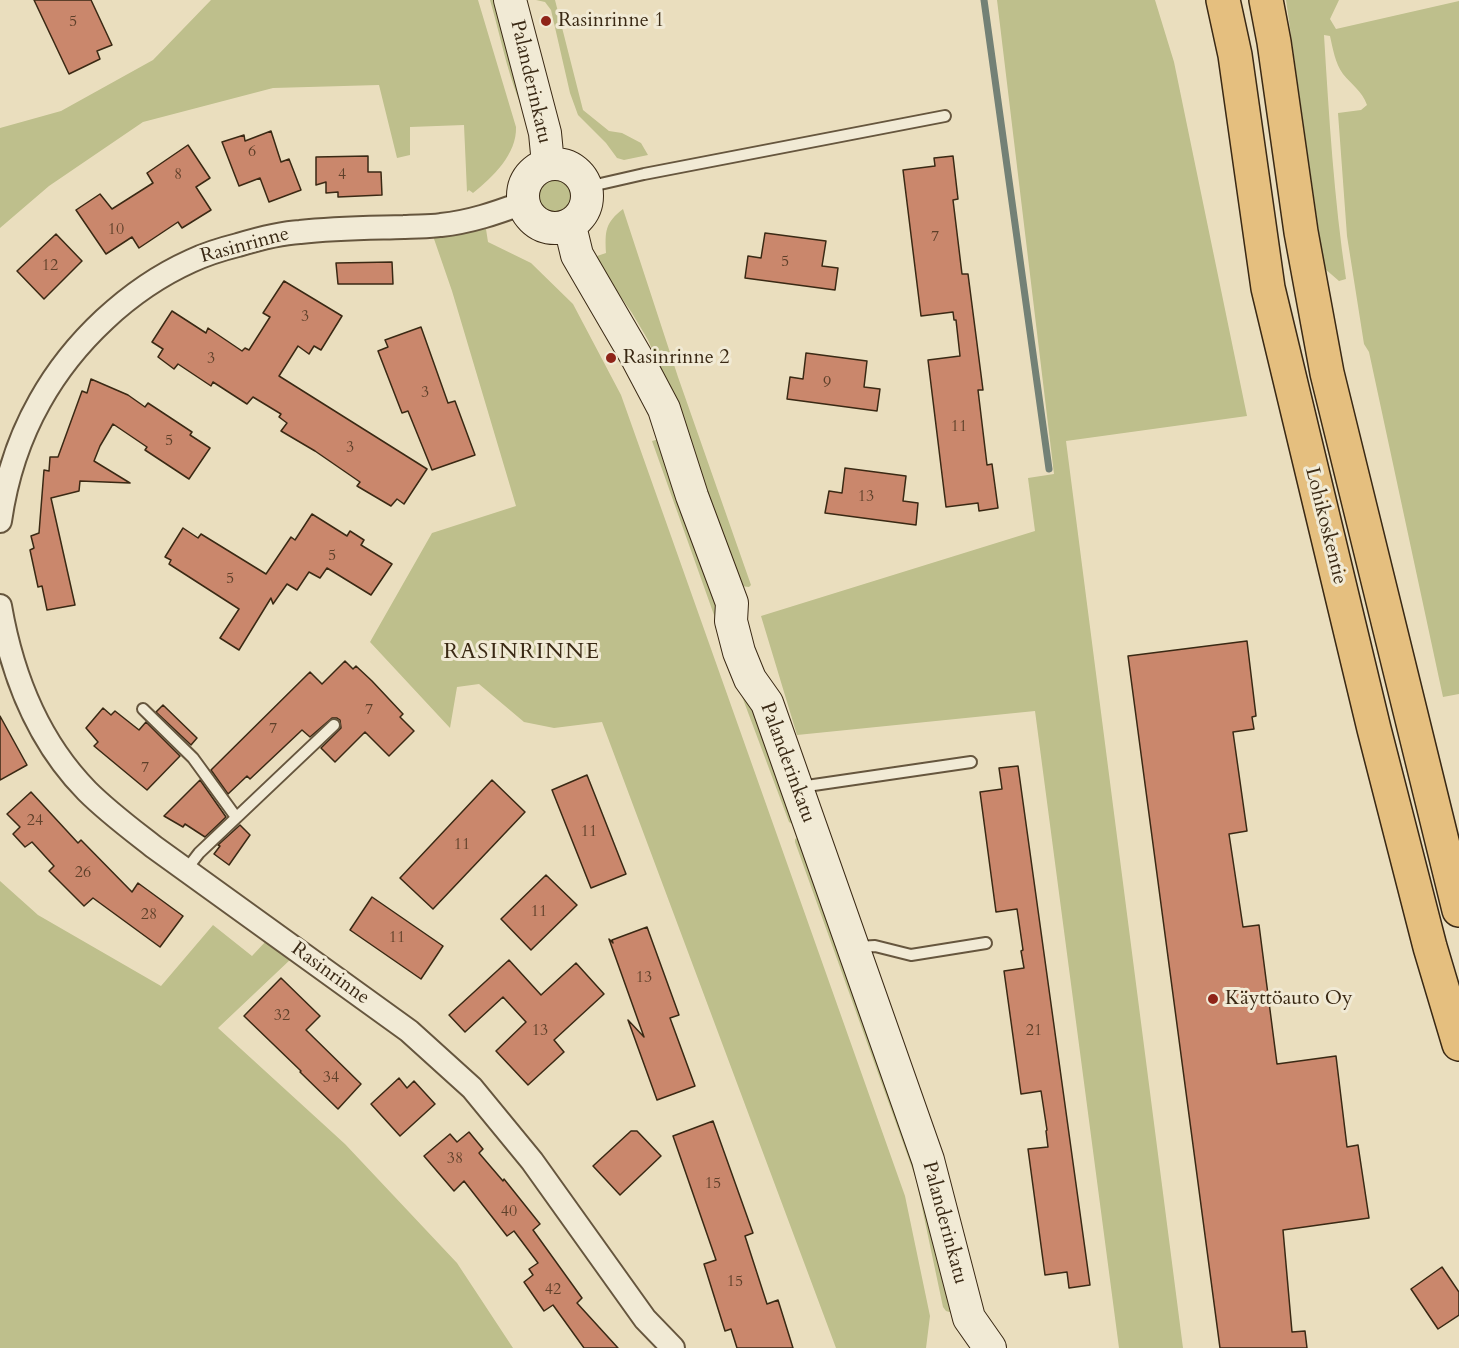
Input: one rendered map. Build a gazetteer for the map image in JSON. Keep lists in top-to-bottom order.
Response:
{
  "streets": {
    "main road": ["Lohikoskentie"],
    "street": ["Palanderinkatu", "Rasinrinne"]
  },
  "crossings": [
    ["Palanderinkatu", "Rasinrinne"]
  ],
  "districts": ["RASINRINNE"],
  "places": ["Rasinrinne 1", "Rasinrinne 2", "Käyttöauto Oy"],
  "house_numbers": [
    "5",
    "6",
    "8",
    "4",
    "10",
    "7",
    "5",
    "12",
    "3",
    "3",
    "9",
    "3",
    "11",
    "5",
    "3",
    "13",
    "5",
    "5",
    "7",
    "7",
    "7",
    "24",
    "11",
    "11",
    "26",
    "11",
    "28",
    "11",
    "13",
    "32",
    "13",
    "21",
    "34",
    "38",
    "15",
    "40",
    "15",
    "42"
  ]
}
